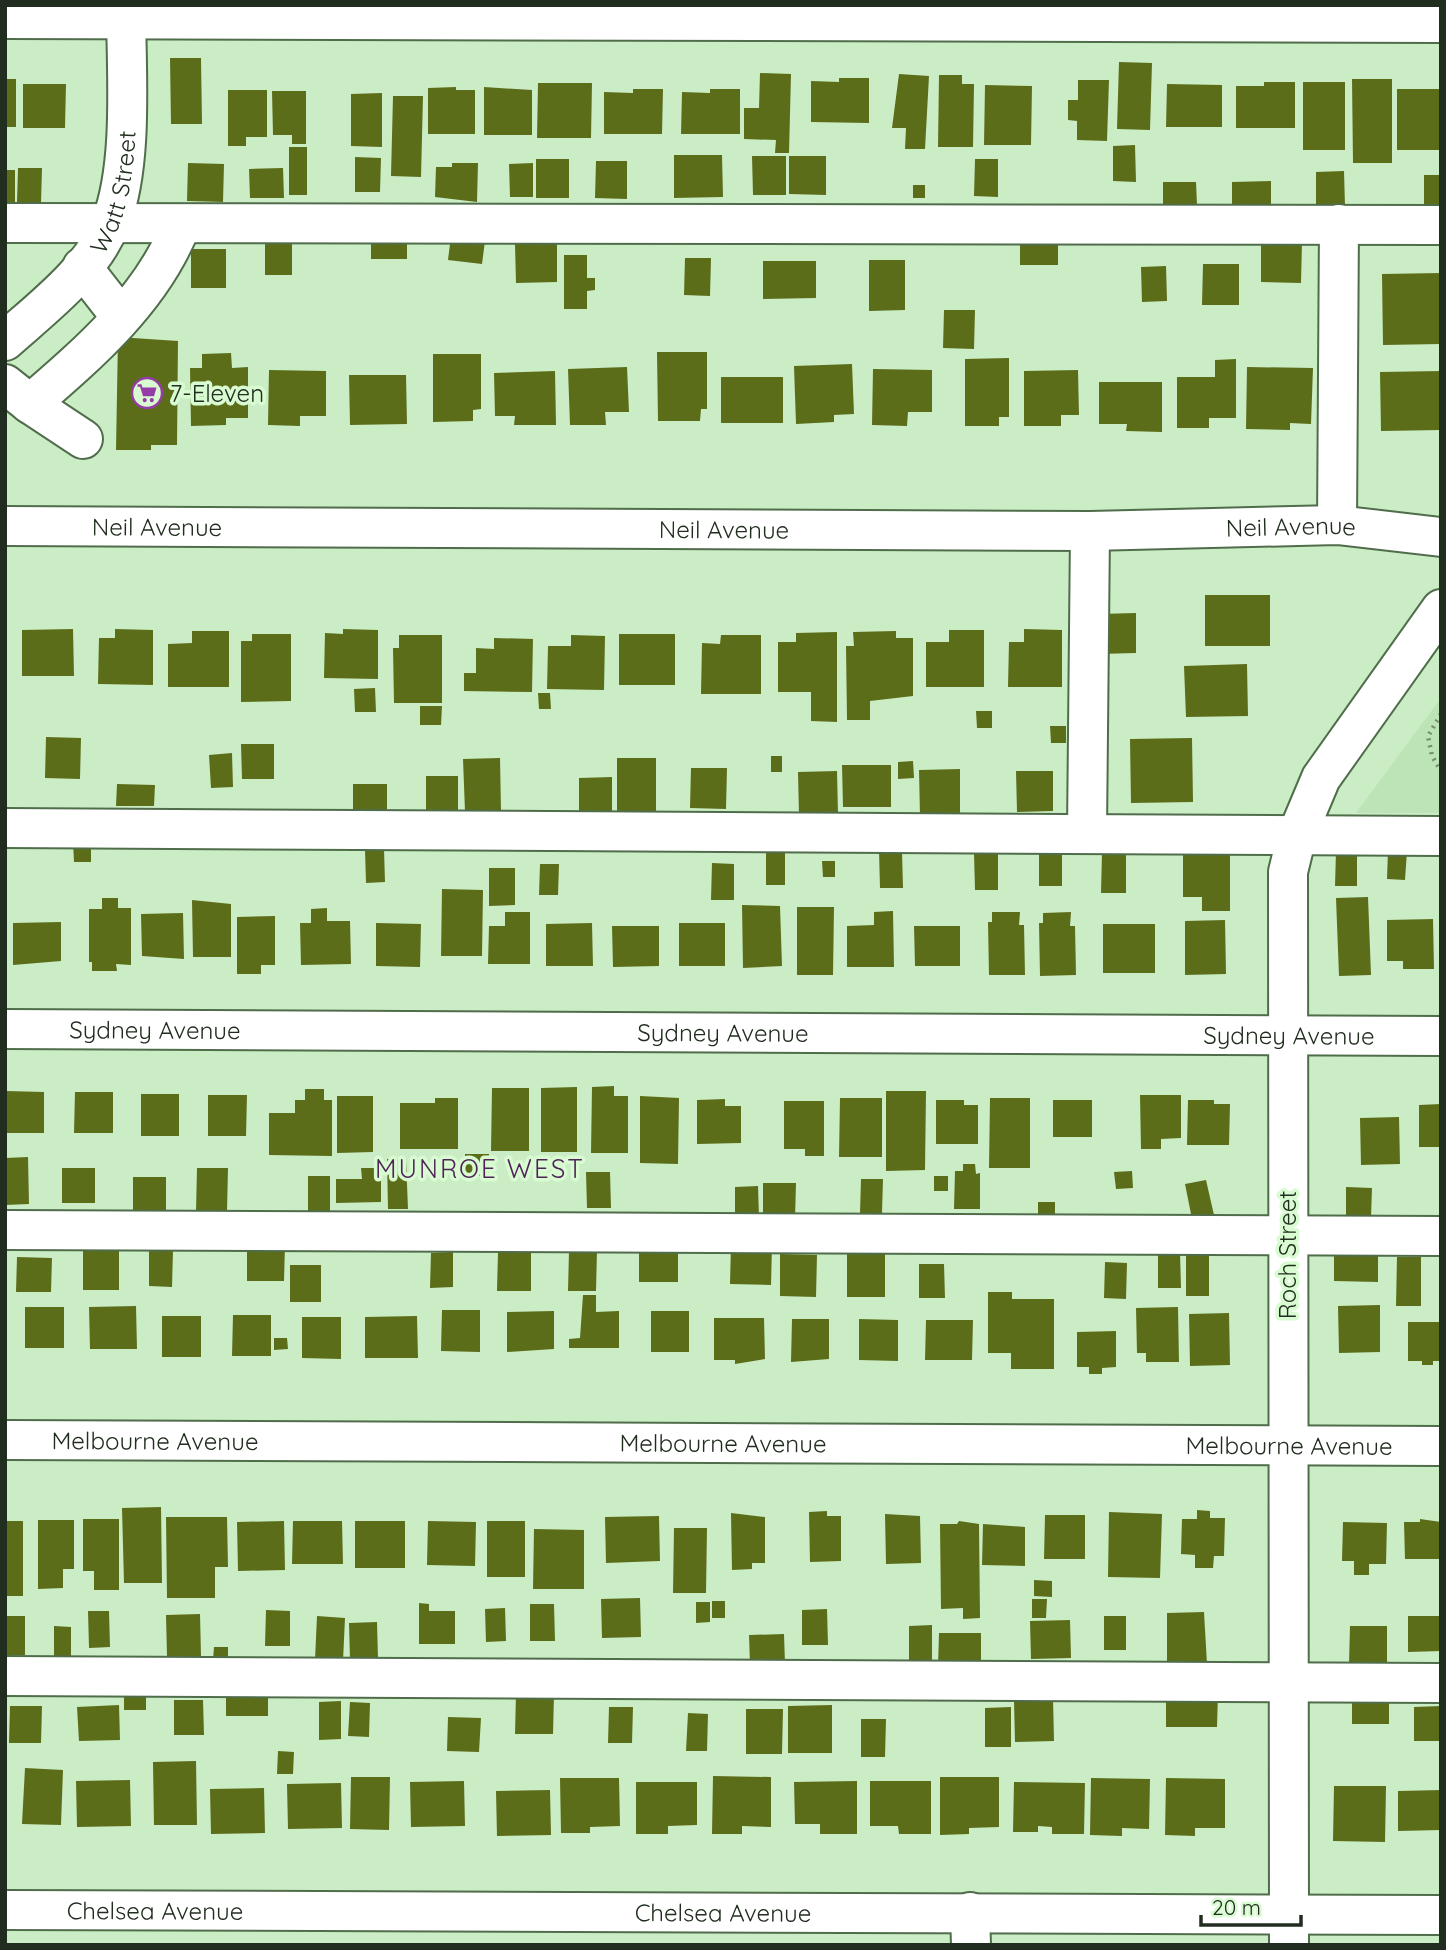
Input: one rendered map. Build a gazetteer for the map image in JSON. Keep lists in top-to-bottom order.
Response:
{
  "streets": {
    "street": [
      "Watt Street",
      "Neil Avenue",
      "Sydney Avenue",
      "Roch Street",
      "Melbourne Avenue",
      "Chelsea Avenue"
    ]
  },
  "crossings": [
    ["Sydney Avenue", "Roch Street"],
    ["Roch Street", "Melbourne Avenue"],
    ["Roch Street", "Chelsea Avenue"]
  ],
  "districts": ["MUNROE WEST"],
  "places": {
    "supermarket": ["7-Eleven"]
  },
  "scale_bar": "20 m"
}
